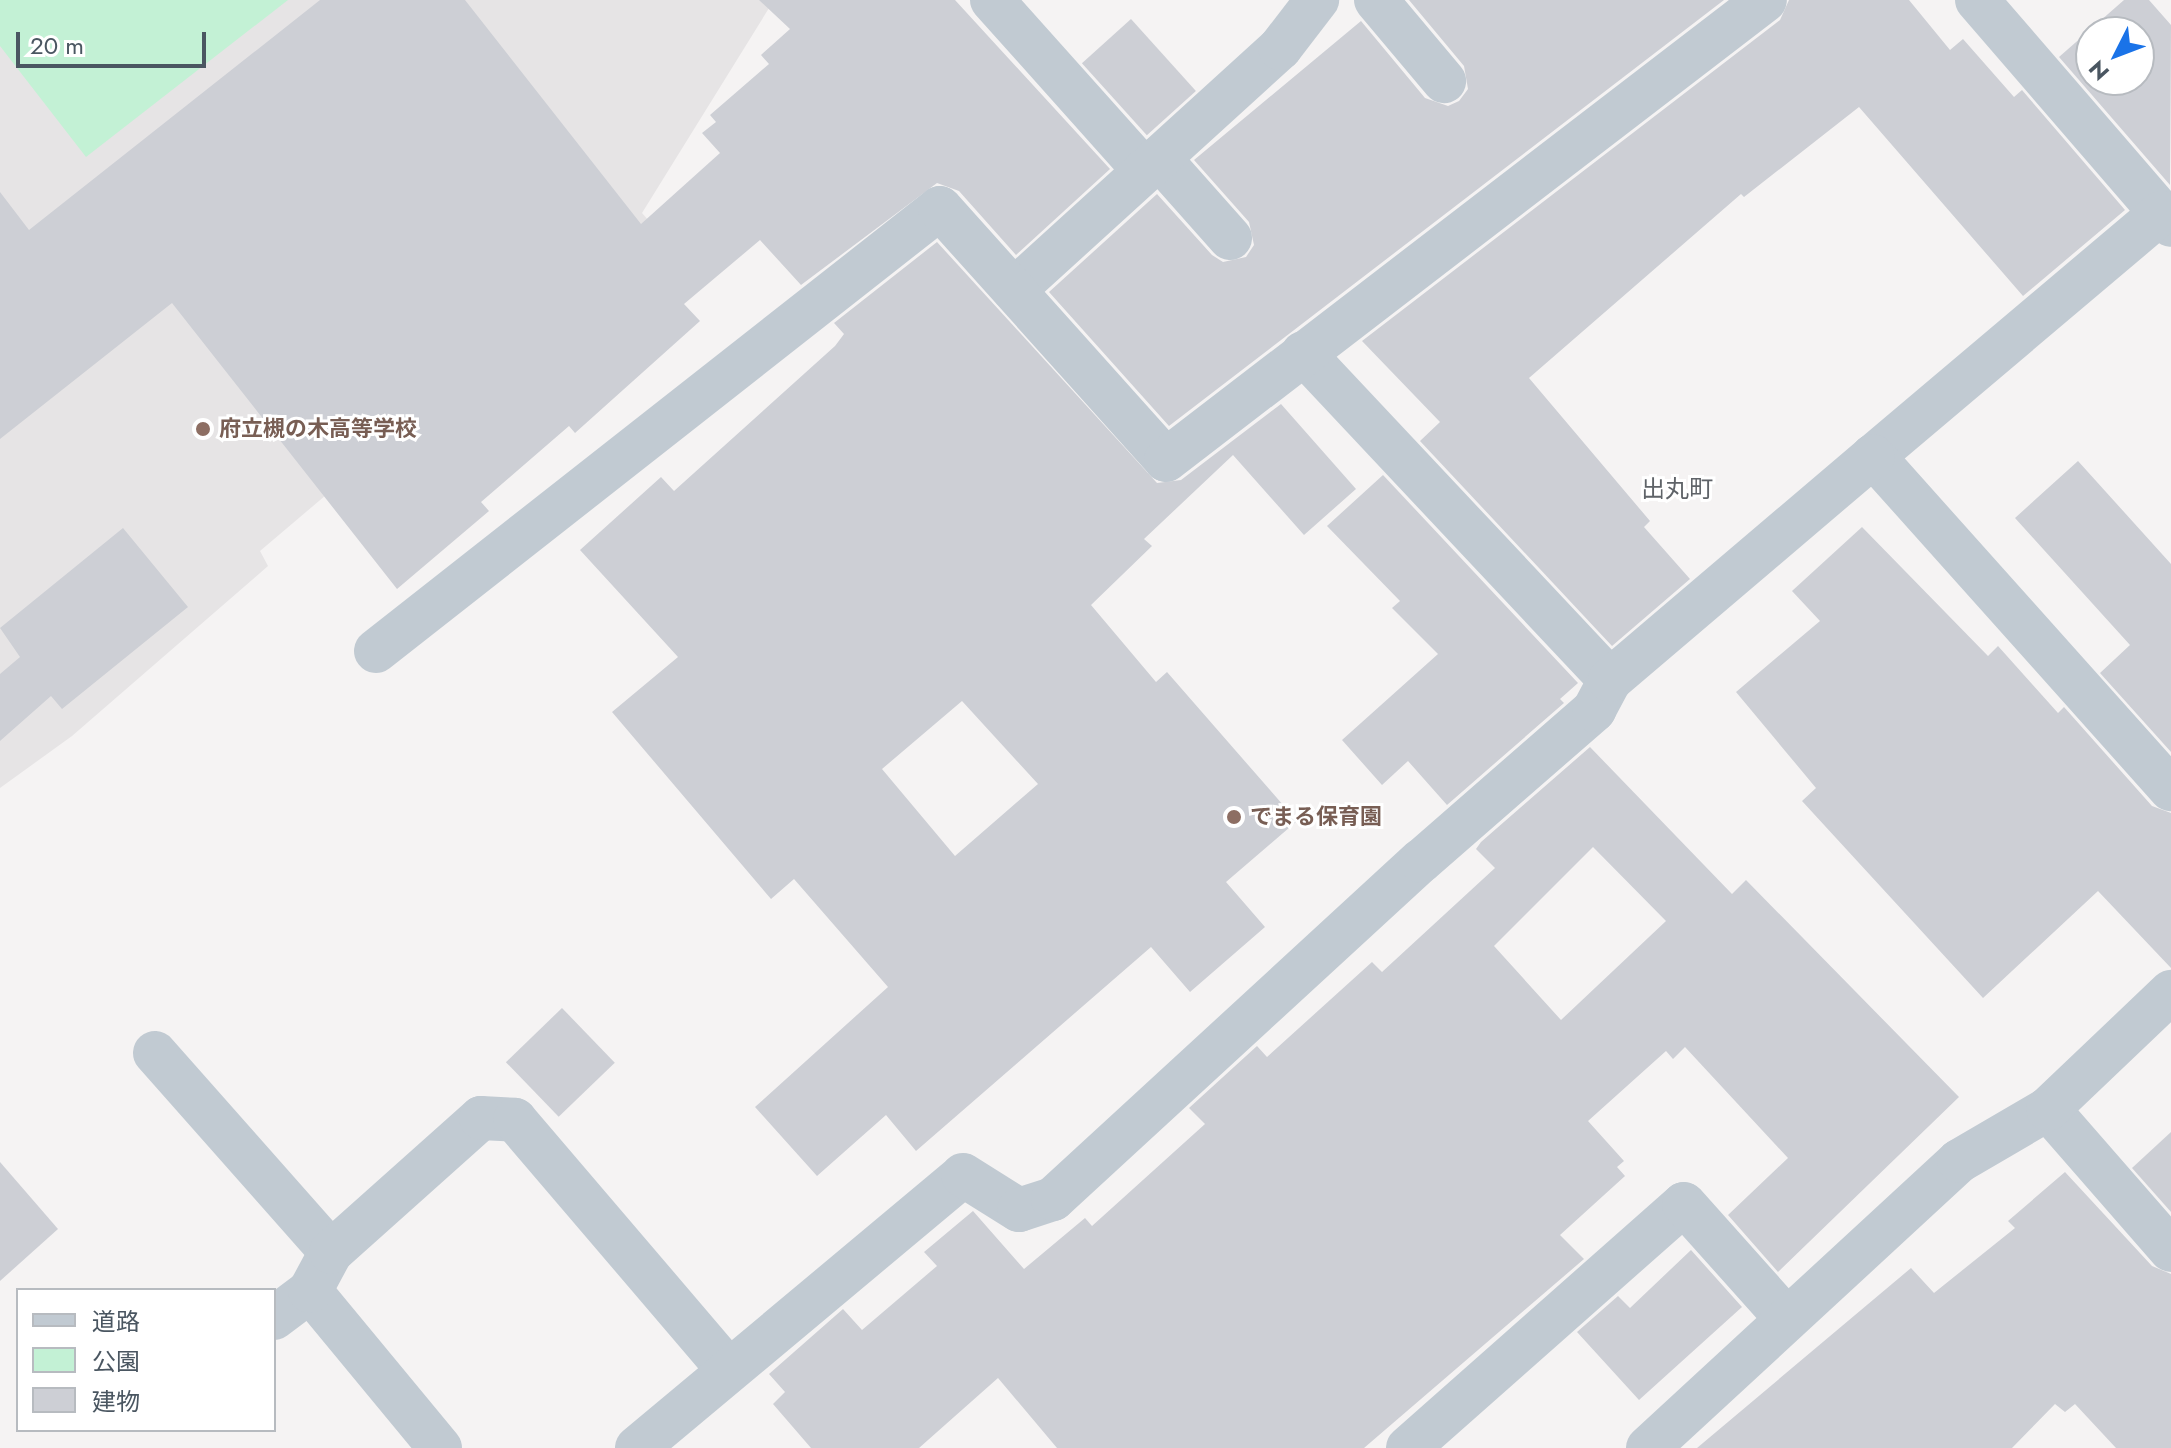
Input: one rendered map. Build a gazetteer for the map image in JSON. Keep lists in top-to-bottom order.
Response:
{
  "districts": ["出丸町"],
  "places": ["府立槻の木高等学校", "でまる保育園"],
  "legend": ["道路", "公園", "建物"],
  "scale_bar": "20 m",
  "north": "bottom left"
}
